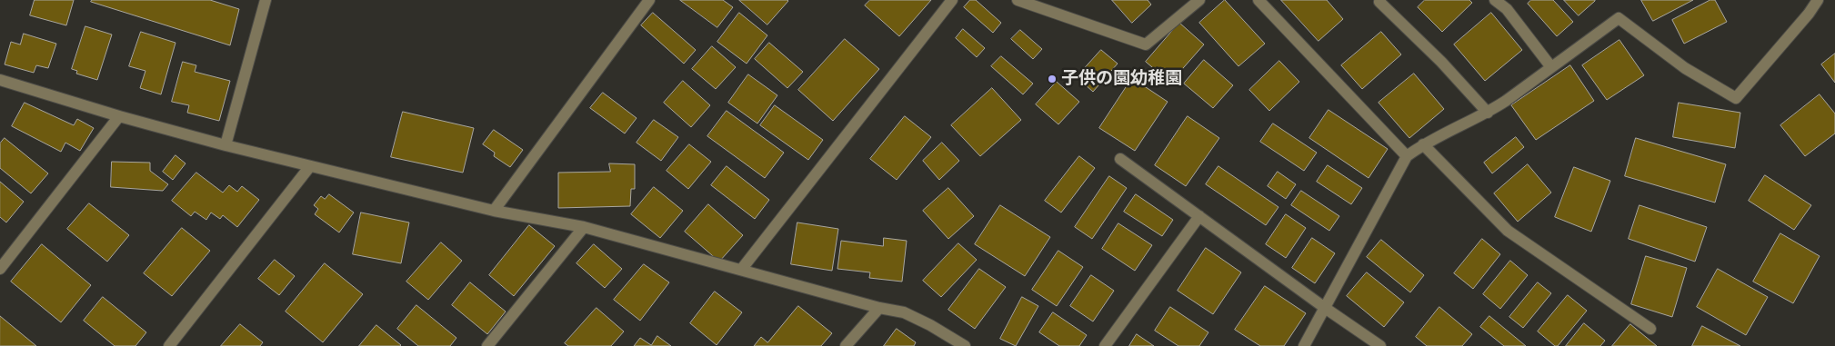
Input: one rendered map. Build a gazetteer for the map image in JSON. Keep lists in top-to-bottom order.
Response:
{
  "places": ["子供の園幼稚園"]
}
